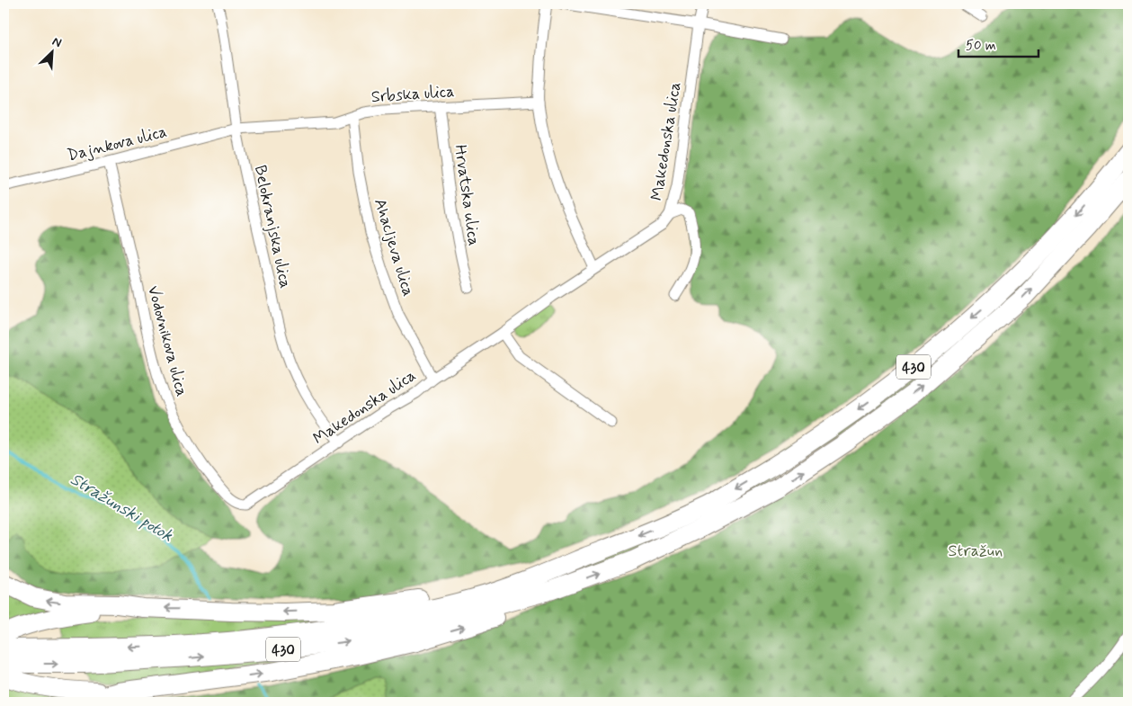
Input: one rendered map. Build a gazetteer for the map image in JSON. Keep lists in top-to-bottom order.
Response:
{
  "streets": {
    "highway": ["430"],
    "street": [
      "Srbska ulica",
      "Makedonska ulica",
      "Dajnkova ulica",
      "Hrvatska ulica",
      "Belokranjska ulica",
      "Ahacljeva ulica",
      "Vodovnikova ulica"
    ]
  },
  "crossings": [
    ["Srbska ulica", "Dajnkova ulica"],
    ["Srbska ulica", "Hrvatska ulica"],
    ["Srbska ulica", "Belokranjska ulica"],
    ["Srbska ulica", "Ahacljeva ulica"],
    ["Makedonska ulica", "Belokranjska ulica"],
    ["Makedonska ulica", "Ahacljeva ulica"],
    ["Makedonska ulica", "Vodovnikova ulica"],
    ["Dajnkova ulica", "Belokranjska ulica"],
    ["Dajnkova ulica", "Vodovnikova ulica"]
  ],
  "water": ["Stražunski potok"],
  "parks": ["Stražun"],
  "scale_bar": "50 m",
  "north": "top right"
}
